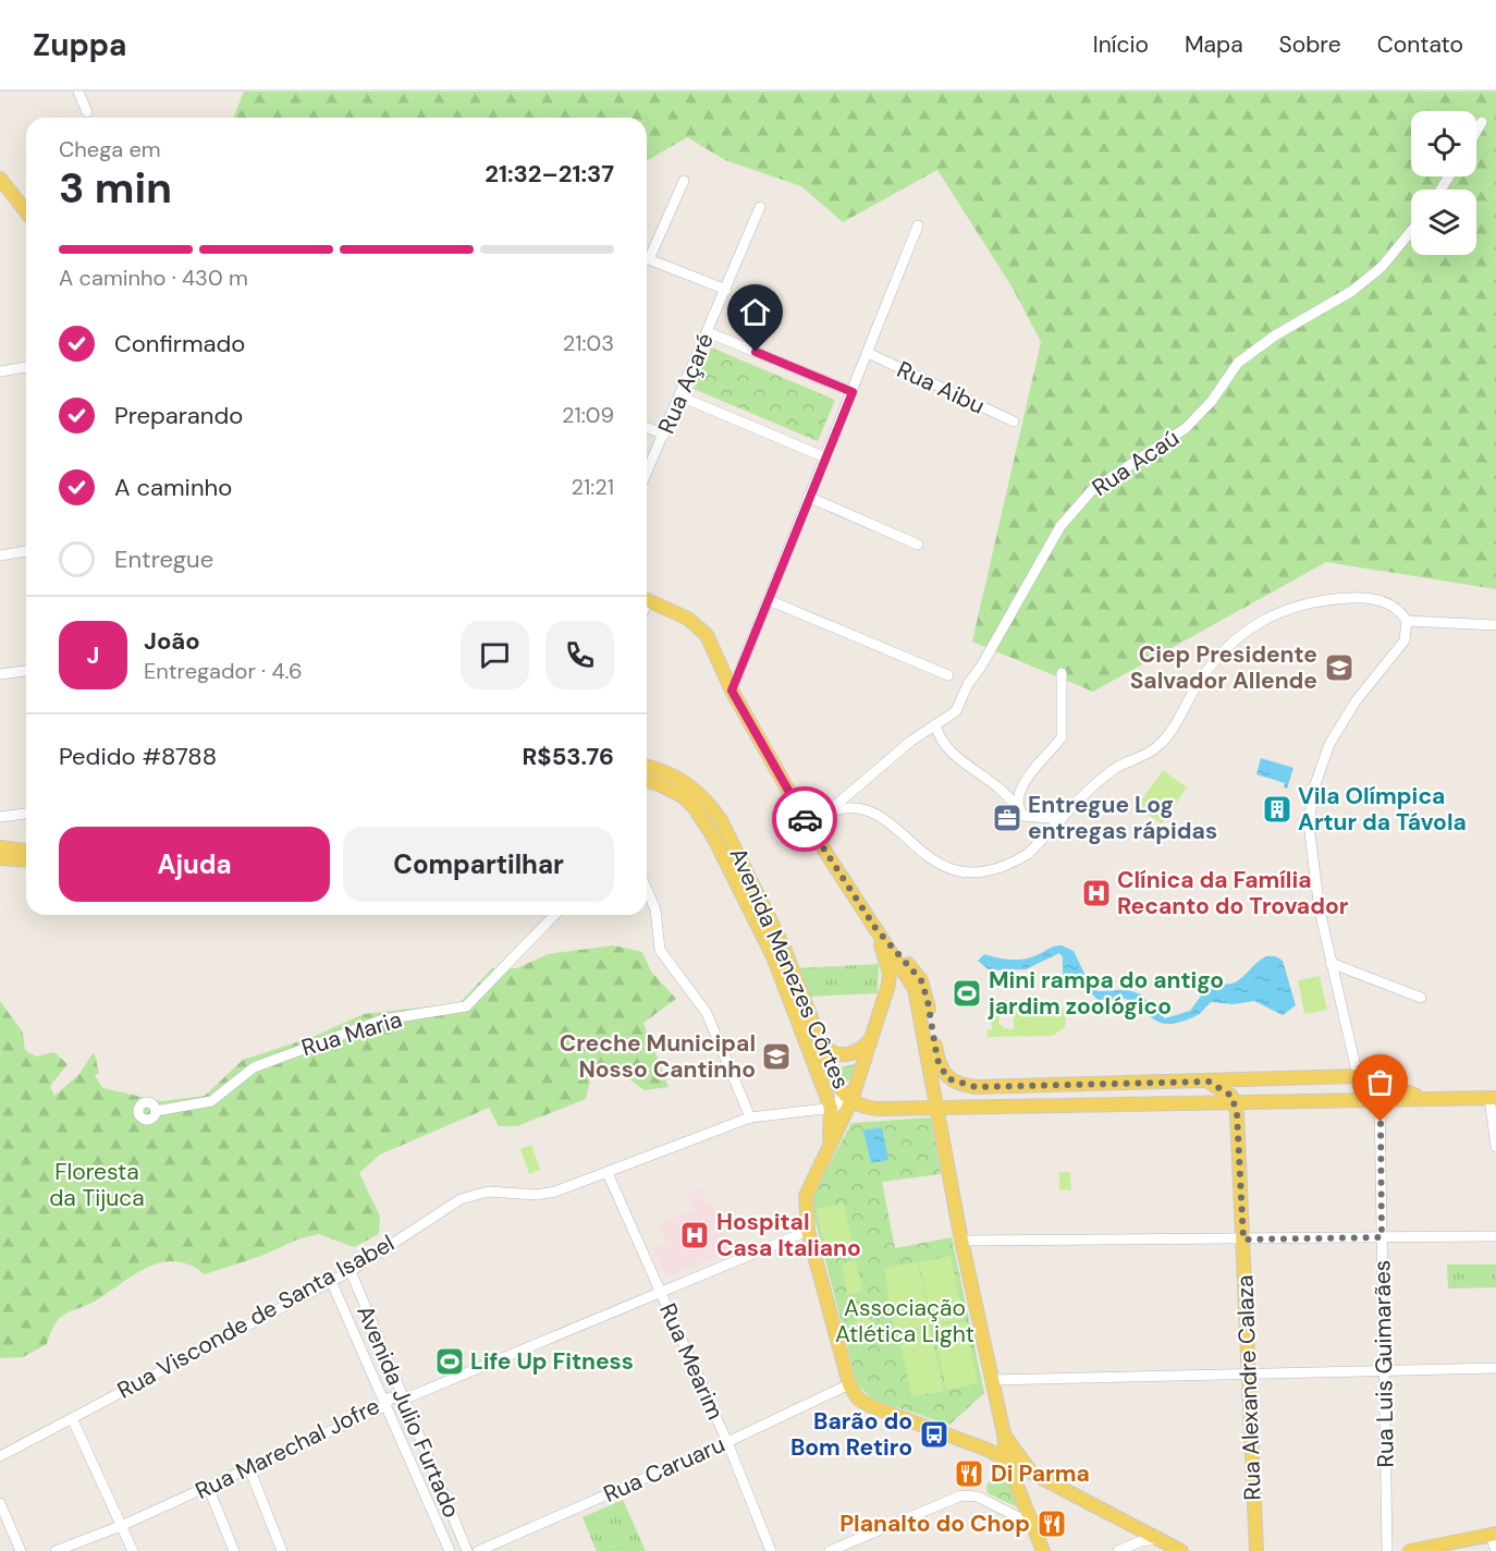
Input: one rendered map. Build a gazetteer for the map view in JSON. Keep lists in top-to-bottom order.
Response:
{
  "streets": {
    "main road": ["Avenida Menezes Côrtes", "Rua Alexandre Calaza"],
    "street": [
      "Rua Açaré",
      "Rua Aibu",
      "Rua Acaú",
      "Rua Maria",
      "Rua Visconde de Santa Isabel",
      "Rua Mearim",
      "Rua Luis Guimarães",
      "Avenida Julio Furtado",
      "Rua Marechal Jofre",
      "Rua Caruaru"
    ]
  },
  "crossings": [
    ["Avenida Menezes Côrtes", "Rua Visconde de Santa Isabel"],
    ["Rua Visconde de Santa Isabel", "Rua Mearim"],
    ["Rua Visconde de Santa Isabel", "Avenida Julio Furtado"],
    ["Rua Mearim", "Rua Marechal Jofre"],
    ["Rua Mearim", "Rua Caruaru"],
    ["Avenida Julio Furtado", "Rua Marechal Jofre"]
  ],
  "parks": ["Floresta da Tijuca", "Associação Atlética Light"],
  "places": {
    "school or university": ["Ciep Presidente Salvador Allende", "Creche Municipal Nosso Cantinho"],
    "building": ["Vila Olímpica Artur da Távola"],
    "office": ["Entregue Log entregas rápidas"],
    "hospital": ["Clínica da Família Recanto do Trovador", "Hospital Casa Italiano"],
    "sports": ["Mini rampa do antigo jardim zoológico", "Life Up Fitness"],
    "bus stop": ["Barão do Bom Retiro"],
    "restaurant": ["Di Parma", "Planalto do Chop"]
  },
  "page": {
    "header": "Zuppa",
    "nav": [
      "Início",
      "Mapa",
      "Sobre",
      "Contato"
    ],
    "heading": ["3 min", "Chega em", "21:32–21:37"],
    "panel": [
      "João",
      "Entregador · 4.6",
      "Pedido #8788",
      "R$53.76"
    ],
    "bar": "A caminho · 430 m",
    "list": [
      ["Confirmado", "21:03"],
      ["Preparando", "21:09"],
      ["A caminho", "21:21"],
      "Entregue"
    ],
    "round": "J",
    "buttons": ["Ajuda", "Compartilhar"]
  }
}
